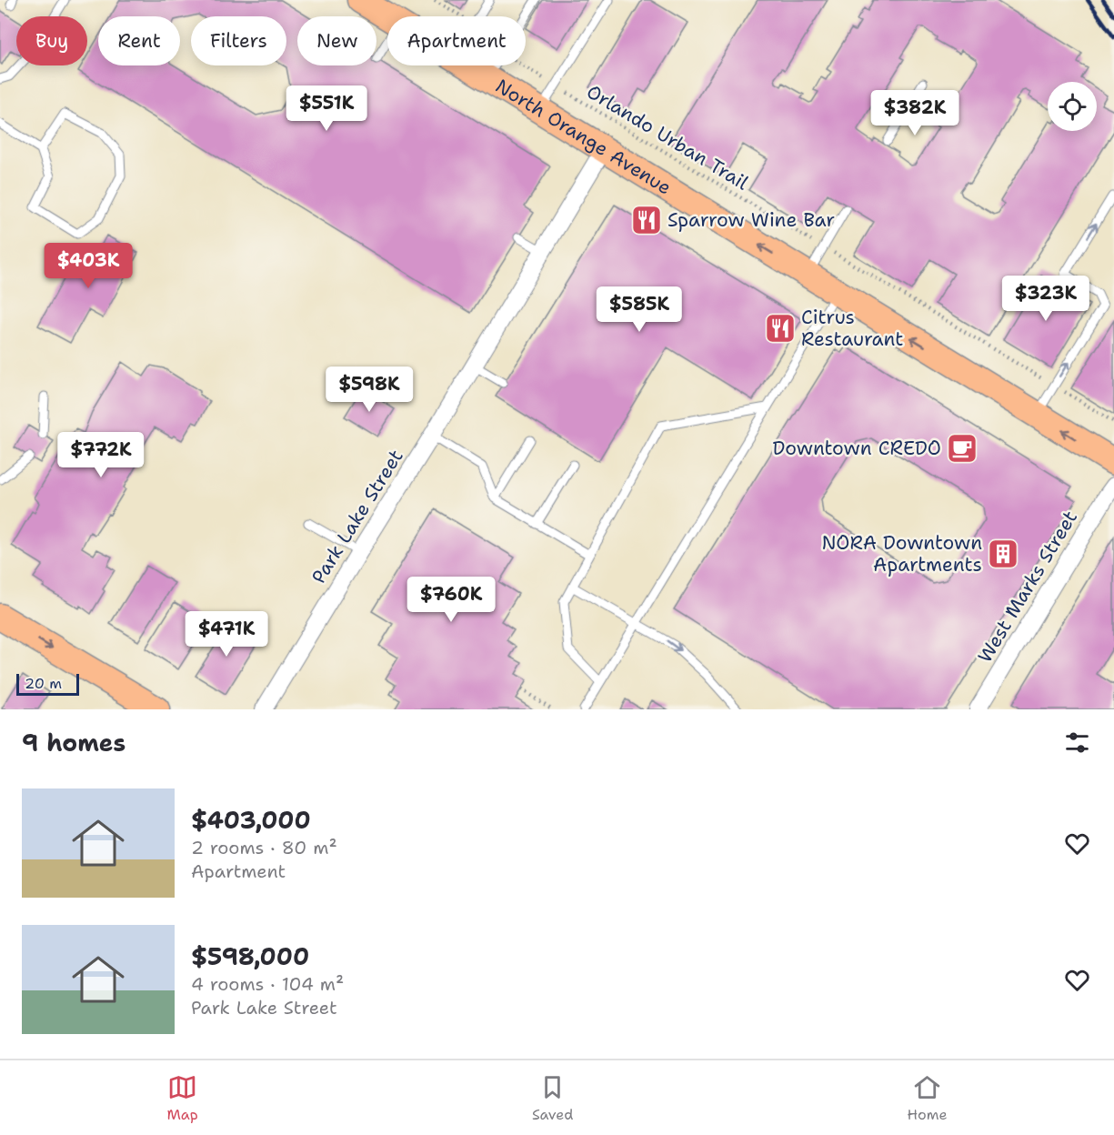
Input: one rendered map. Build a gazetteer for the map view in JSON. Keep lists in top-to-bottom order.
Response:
{
  "streets": {
    "main road": ["North Orange Avenue"],
    "street": ["Park Lake Street", "West Marks Street"],
    "path": ["Orlando Urban Trail"]
  },
  "crossings": [
    ["North Orange Avenue", "Park Lake Street"]
  ],
  "one_way": ["North Orange Avenue"],
  "places": {
    "restaurant": ["Sparrow Wine Bar", "Citrus Restaurant"],
    "cafe": ["Downtown CREDO"],
    "building": ["NORA Downtown Apartments"]
  },
  "scale_bar": "20 m",
  "page": {
    "chip": [
      "Buy",
      "Rent",
      "Filters",
      "New",
      "Apartment"
    ],
    "price": [
      "$551K",
      "$382K",
      "$403K",
      "$323K",
      "$585K",
      "$598K",
      "$772K",
      "$760K",
      "$471K"
    ],
    "scale": "20 m",
    "heading": "9 homes",
    "list": [
      {
        "name": "$403,000",
        "note": "2 rooms · 80 m² · Apartment"
      },
      {
        "name": "$598,000",
        "note": "4 rooms · 104 m² · Park Lake Street"
      }
    ],
    "tabs": ["Map", "Saved", "Home"]
  }
}
